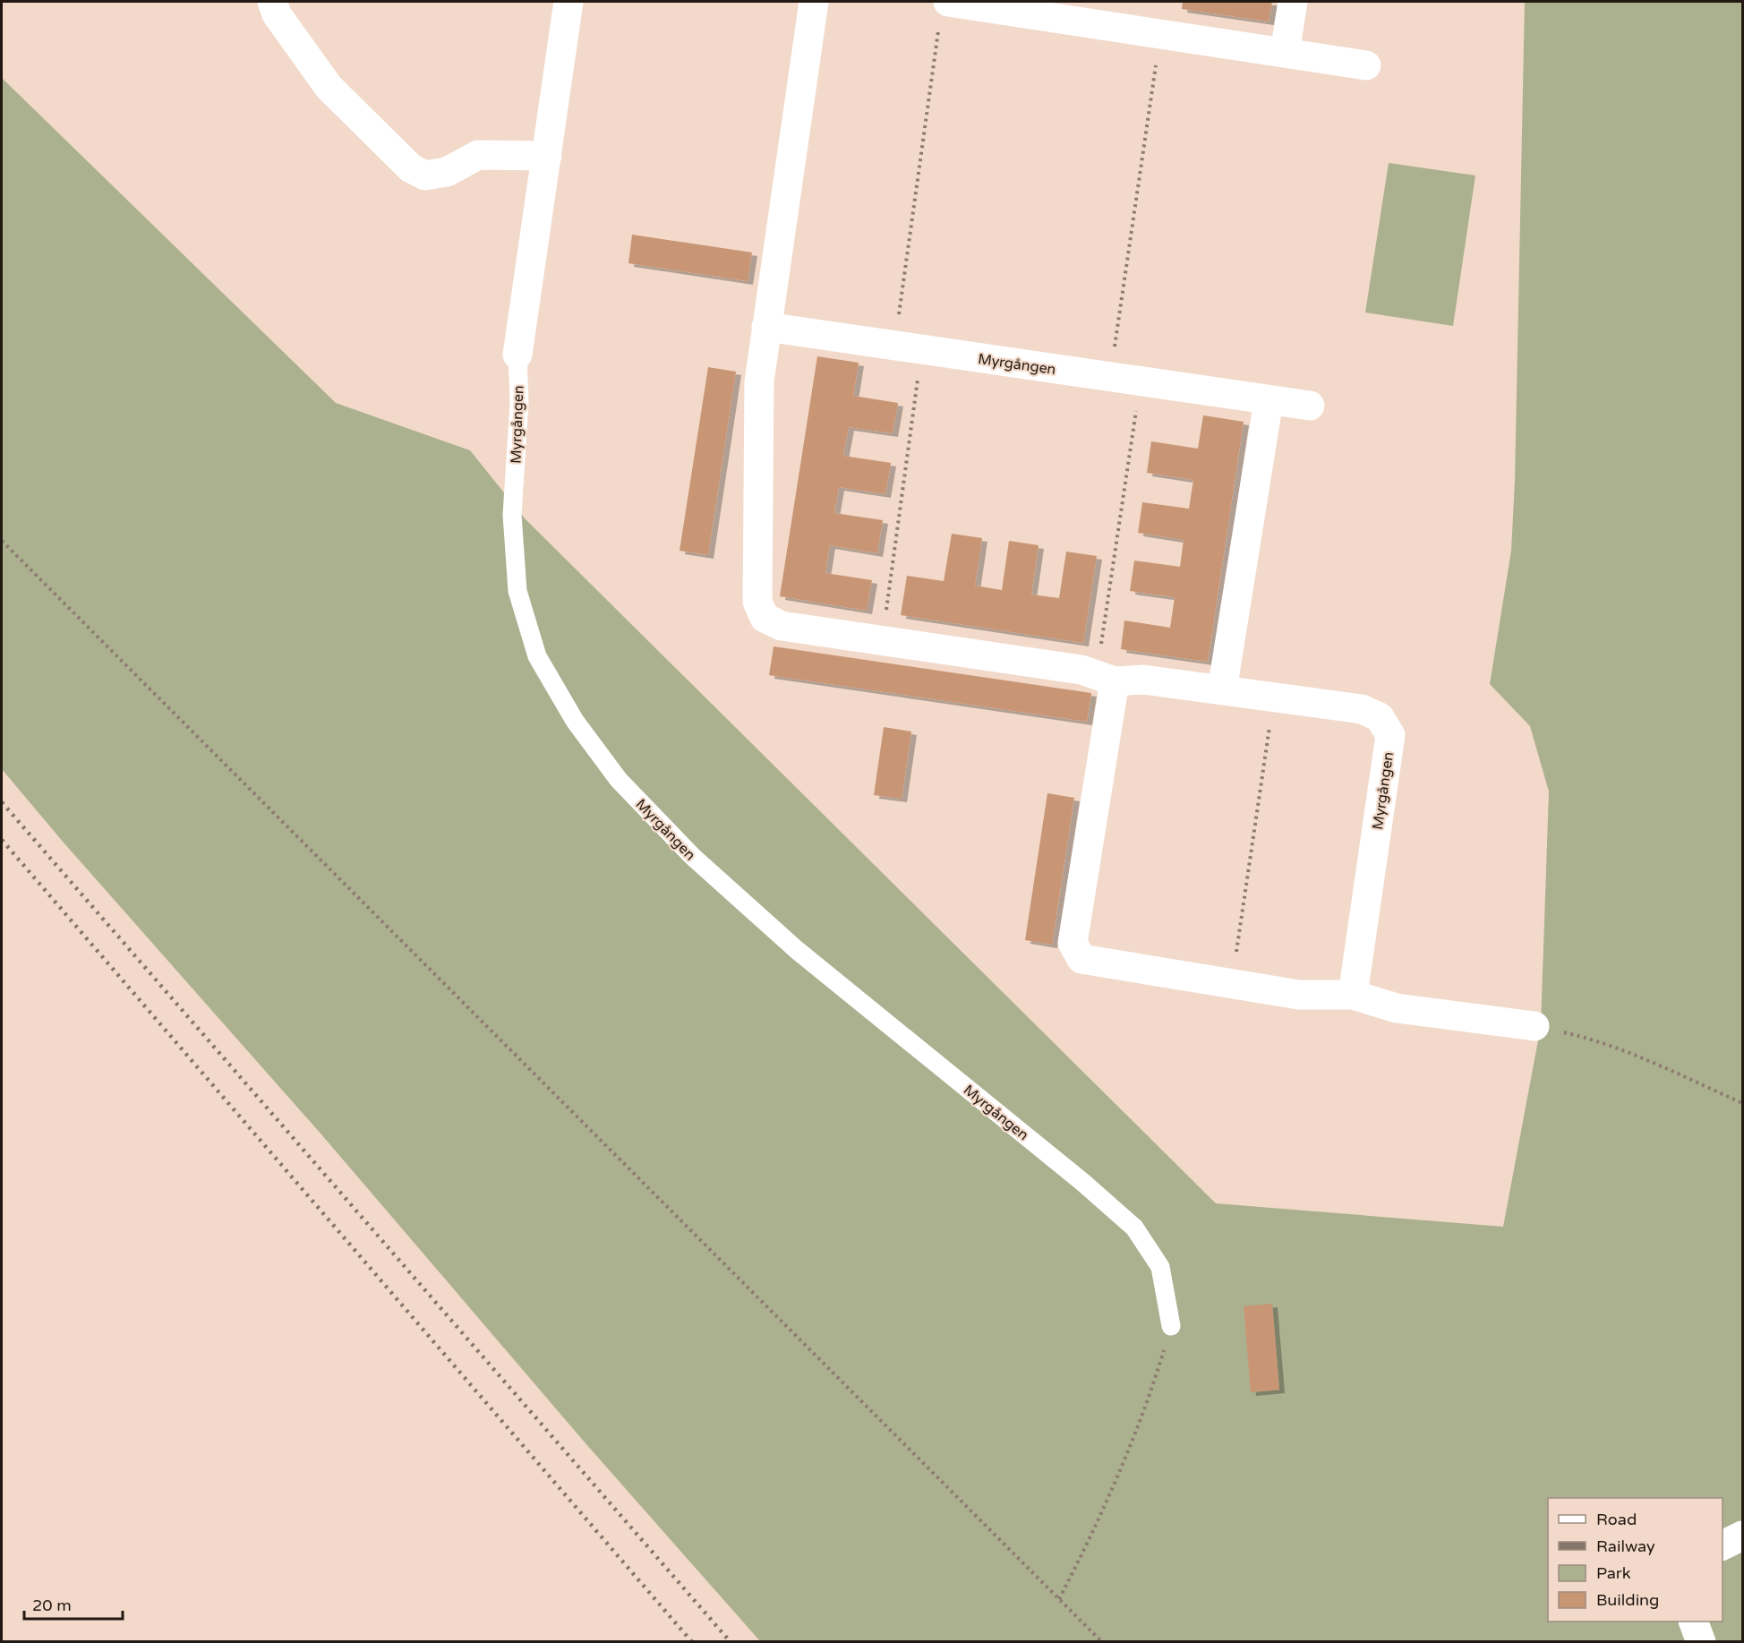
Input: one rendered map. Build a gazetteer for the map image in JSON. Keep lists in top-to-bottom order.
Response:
{
  "streets": {
    "street": ["Myrgången"]
  },
  "legend": [
    "Road",
    "Railway",
    "Park",
    "Building"
  ],
  "scale_bar": "20 m"
}
